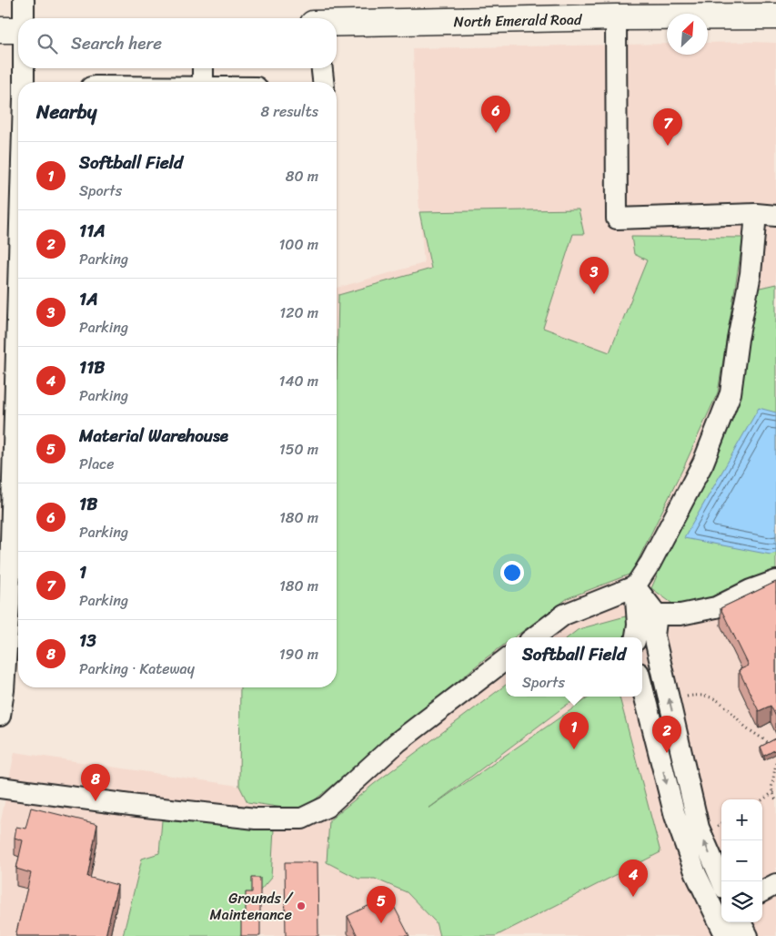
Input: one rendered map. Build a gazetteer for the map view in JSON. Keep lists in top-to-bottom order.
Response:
{
  "streets": {
    "main road": ["North Emerald Road"]
  },
  "places": ["Grounds / Maintenance"],
  "north": "top right",
  "page": {
    "search": "Search here",
    "heading": ["Nearby", "8 results"],
    "pins": [
      "6",
      "7",
      "3",
      "1",
      "2",
      "8",
      "4",
      "5"
    ],
    "list": [
      {
        "mark": "1",
        "name": "Softball Field",
        "note": "Sports",
        "value": "80 m"
      },
      {
        "mark": "2",
        "name": "11A",
        "note": "Parking",
        "value": "100 m"
      },
      {
        "mark": "3",
        "name": "1A",
        "note": "Parking",
        "value": "120 m"
      },
      {
        "mark": "4",
        "name": "11B",
        "note": "Parking",
        "value": "140 m"
      },
      {
        "mark": "5",
        "name": "Material Warehouse",
        "note": "Place",
        "value": "150 m"
      },
      {
        "mark": "6",
        "name": "1B",
        "note": "Parking",
        "value": "180 m"
      },
      {
        "mark": "7",
        "name": "1",
        "note": "Parking",
        "value": "180 m"
      },
      {
        "mark": "8",
        "name": "13",
        "note": "Parking · Kateway",
        "value": "190 m"
      }
    ],
    "popup": ["Softball Field", "Sports"],
    "map_buttons": ["+", "−"]
  }
}
